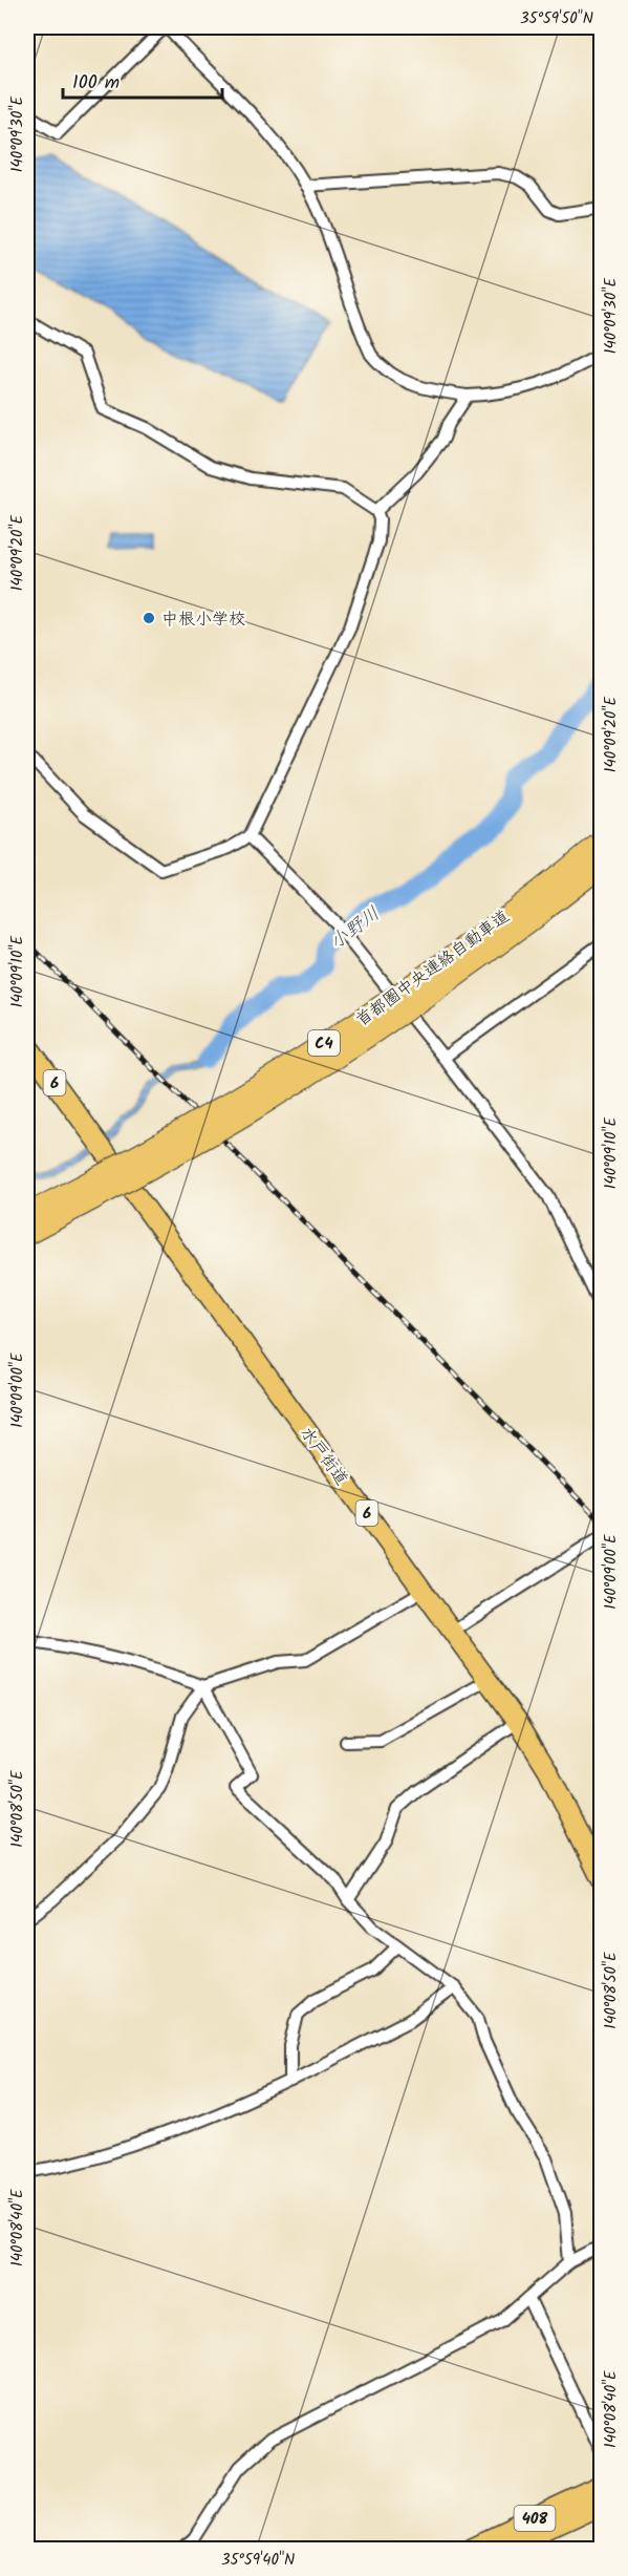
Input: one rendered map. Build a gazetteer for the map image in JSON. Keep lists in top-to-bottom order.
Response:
{
  "streets": {
    "highway": [
      "首都圏中央連絡自動車道",
      "C4",
      "6",
      "水戸街道",
      "408"
    ]
  },
  "water": ["小野川"],
  "places": ["中根小学校"],
  "scale_bar": "100 m",
  "coordinates": [
    "35°59'50\"N",
    "140°09'30\"E",
    "140°09'20\"E",
    "140°09'10\"E",
    "140°09'00\"E",
    "140°08'50\"E",
    "140°08'40\"E",
    "35°59'40\"N"
  ]
}
